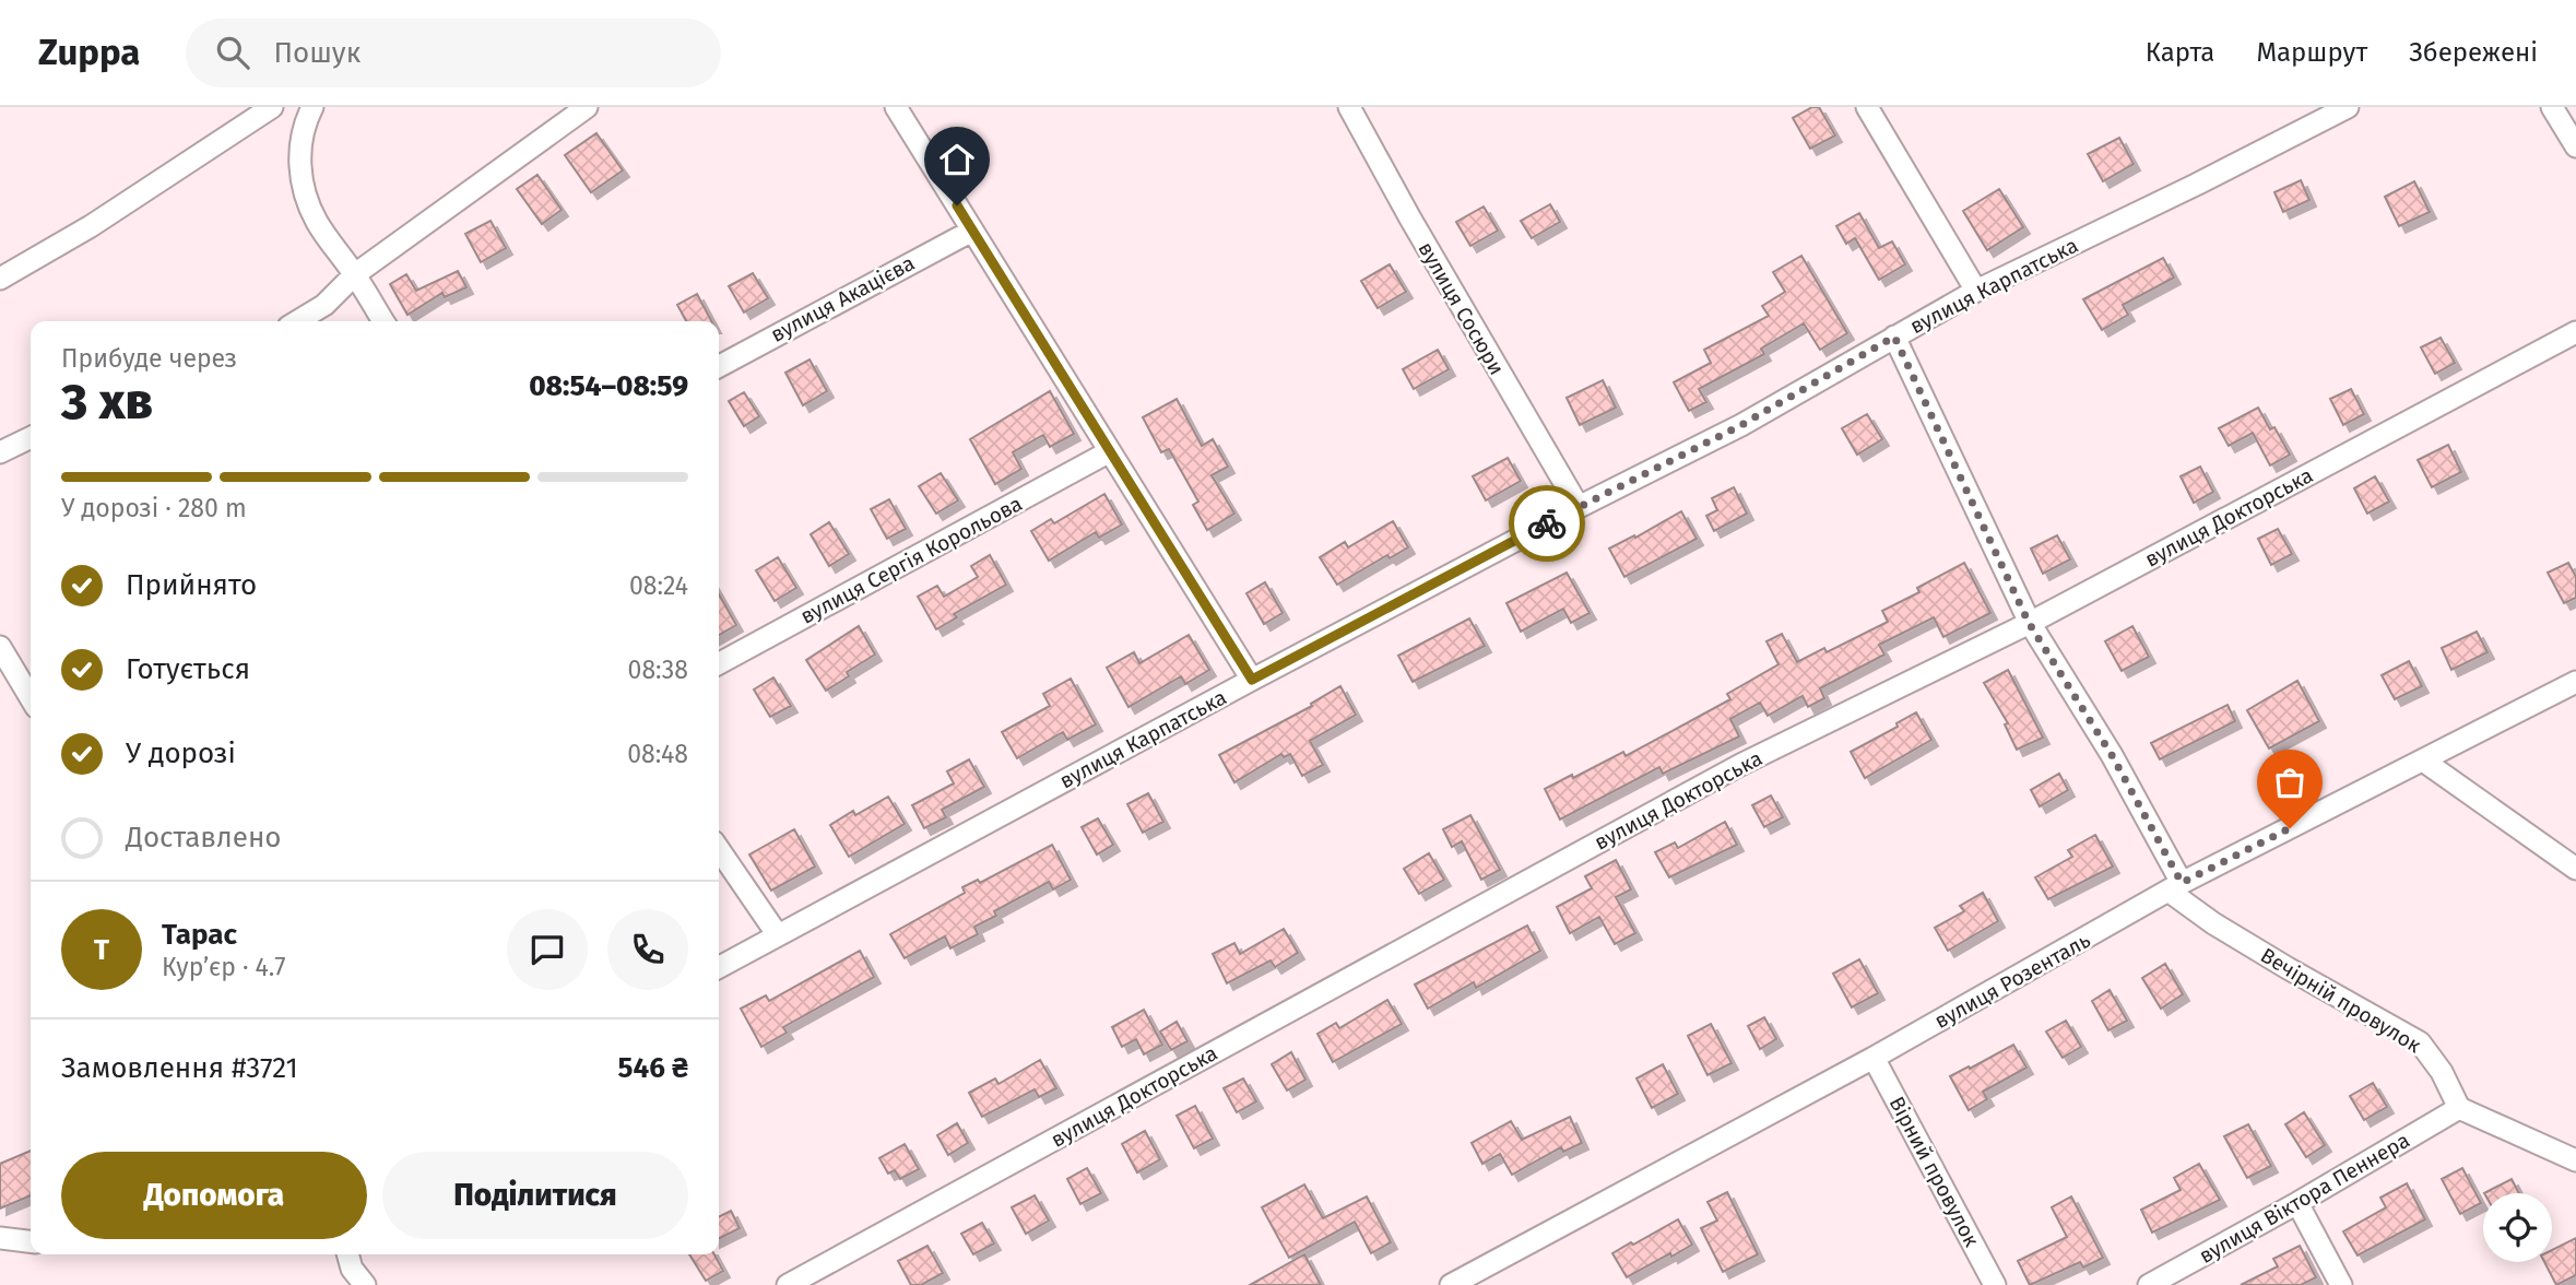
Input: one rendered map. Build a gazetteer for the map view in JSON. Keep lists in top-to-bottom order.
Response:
{
  "streets": {
    "street": [
      "вулиця Карпатська",
      "вулиця Акацієва",
      "вулиця Сосюри",
      "вулиця Докторська",
      "вулиця Сергія Корольова",
      "вулиця Розенталь",
      "Вечірній провулок",
      "Вірний провулок",
      "вулиця Віктора Пеннера"
    ]
  },
  "crossings": [
    ["вулиця Карпатська", "вулиця Сосюри"],
    ["вулиця Розенталь", "Вечірній провулок"],
    ["вулиця Розенталь", "Вірний провулок"],
    ["Вечірній провулок", "вулиця Віктора Пеннера"]
  ],
  "page": {
    "header": "Zuppa",
    "search": "Пошук",
    "nav": ["Карта", "Маршрут", "Збережені"],
    "heading": ["3 хв", "Прибуде через", "08:54–08:59"],
    "panel": [
      "Тарас",
      "Кур’єр · 4.7",
      "Замовлення #3721",
      "546 ₴"
    ],
    "bar": "У дорозі · 280 m",
    "list": [
      ["Прийнято", "08:24"],
      ["Готується", "08:38"],
      ["У дорозі", "08:48"],
      "Доставлено"
    ],
    "round": "Т",
    "buttons": ["Допомога", "Поділитися"]
  }
}
